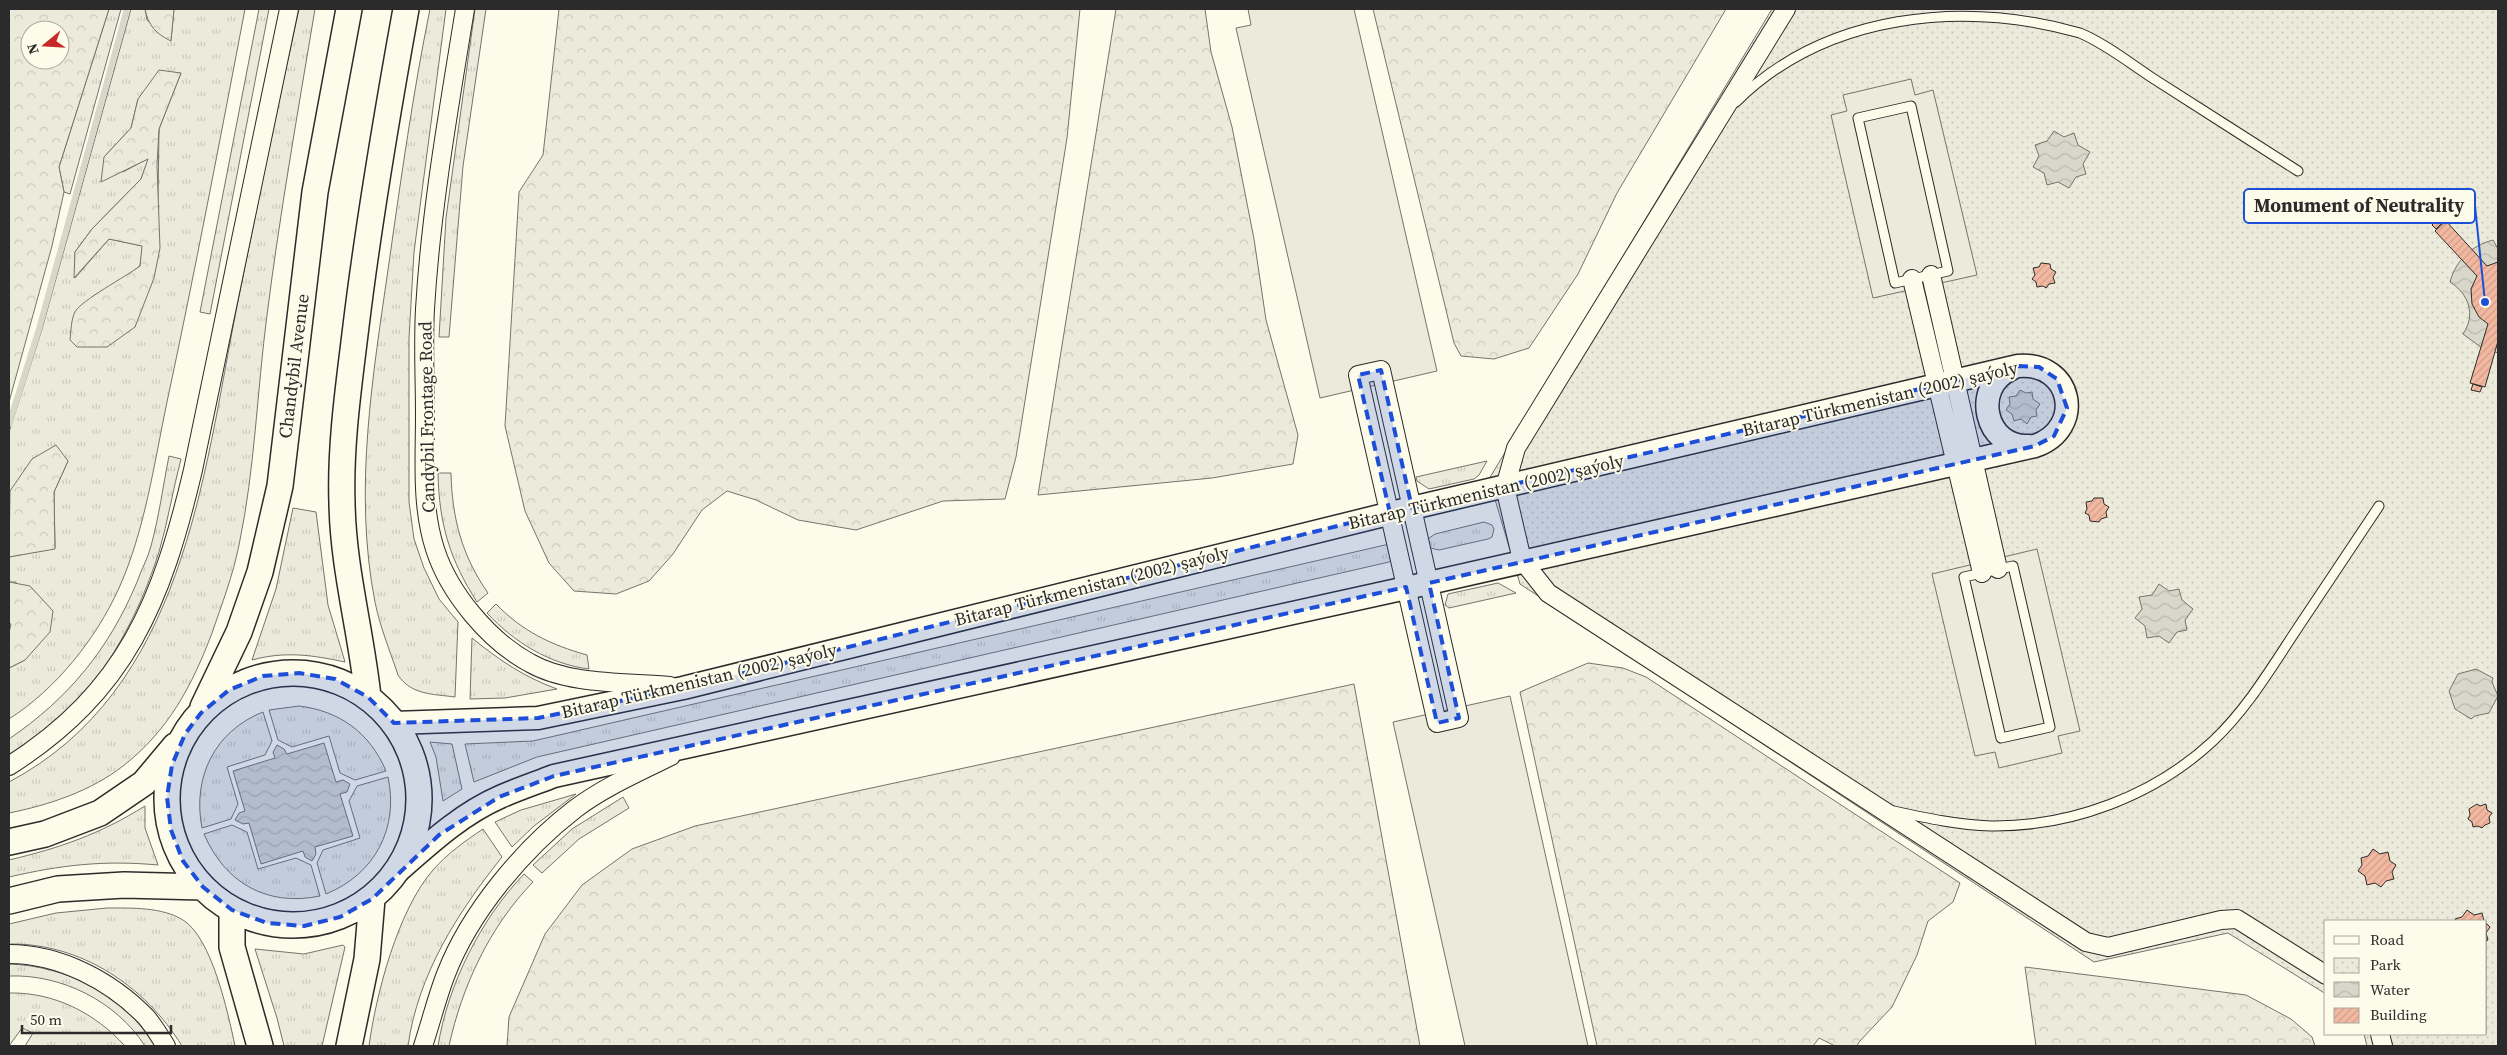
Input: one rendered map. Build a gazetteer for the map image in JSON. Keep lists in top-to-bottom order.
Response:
{
  "streets": {
    "main road": ["Chandybil Avenue"],
    "street": ["Bitarap Türkmenistan (2002) şaýoly", "Candybil Frontage Road"]
  },
  "crossings": [
    ["Bitarap Türkmenistan (2002) şaýoly", "Candybil Frontage Road"]
  ],
  "places": ["Monument of Neutrality"],
  "legend": [
    "Road",
    "Park",
    "Water",
    "Building"
  ],
  "scale_bar": "50 m",
  "north": "left"
}
